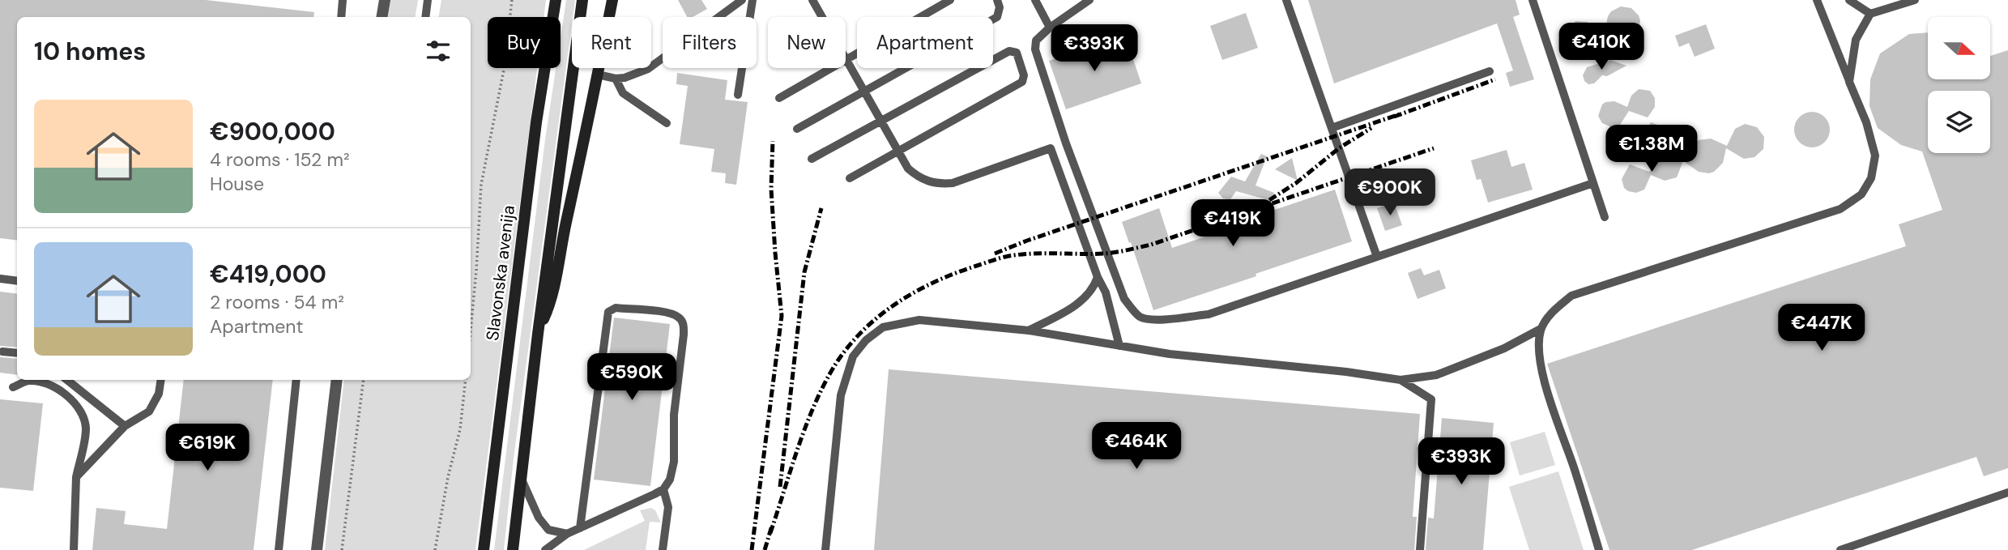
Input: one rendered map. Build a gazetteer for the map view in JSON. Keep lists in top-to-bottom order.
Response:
{
  "streets": {
    "main road": ["Slavonska avenija"]
  },
  "north": "right",
  "page": {
    "chip": [
      "Buy",
      "Rent",
      "Filters",
      "New",
      "Apartment"
    ],
    "heading": "10 homes",
    "price": [
      "€410K",
      "€393K",
      "€1.38M",
      "€900K",
      "€419K",
      "€447K",
      "€590K",
      "€464K",
      "€619K",
      "€393K"
    ],
    "list": [
      {
        "name": "€900,000",
        "note": "4 rooms · 152 m² · House"
      },
      {
        "name": "€419,000",
        "note": "2 rooms · 54 m² · Apartment"
      }
    ]
  }
}
